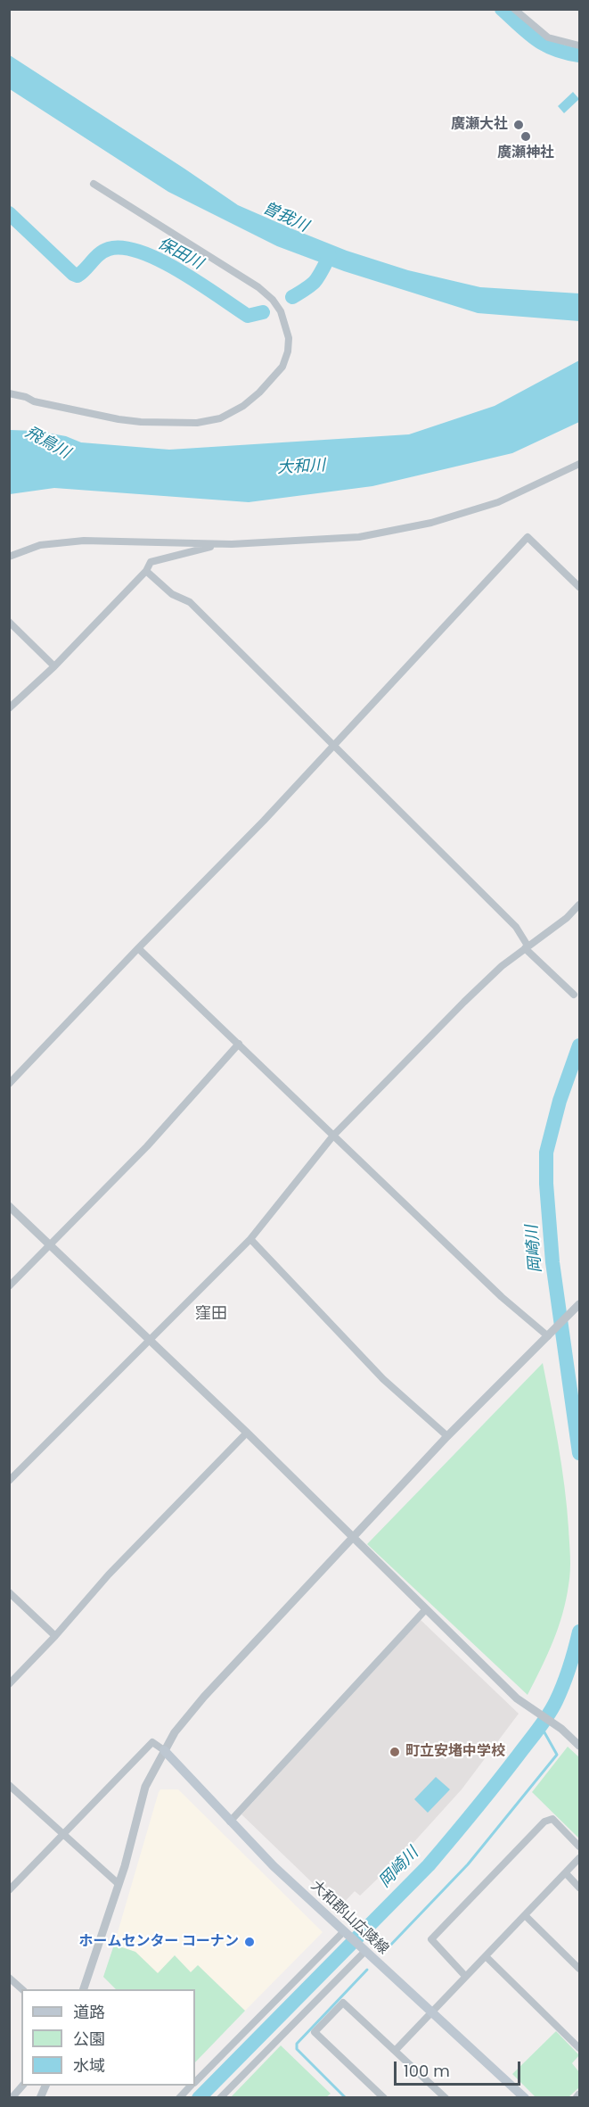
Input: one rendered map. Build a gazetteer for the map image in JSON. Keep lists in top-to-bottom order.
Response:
{
  "streets": {
    "main road": ["大和郡山広陵線"]
  },
  "districts": ["窪田"],
  "water": [
    "曽我川",
    "保田川",
    "飛鳥川",
    "大和川",
    "岡崎川"
  ],
  "places": [
    "廣瀬大社",
    "廣瀬神社",
    "町立安堵中学校",
    "ホームセンター コーナン"
  ],
  "legend": ["道路", "公園", "水域"],
  "scale_bar": "100 m"
}
